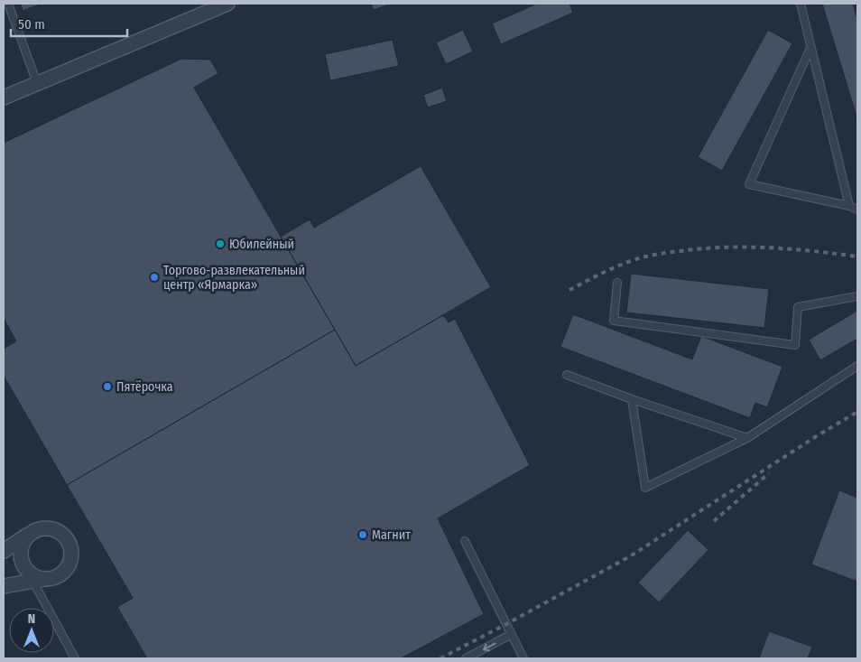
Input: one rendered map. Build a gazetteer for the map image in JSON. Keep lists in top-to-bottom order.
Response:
{
  "places": [
    "Юбилейный",
    "Торгово-развлекательный центр «Ярмарка»",
    "Пятёрочка",
    "Магнит"
  ],
  "scale_bar": "50 m",
  "north": "top"
}
